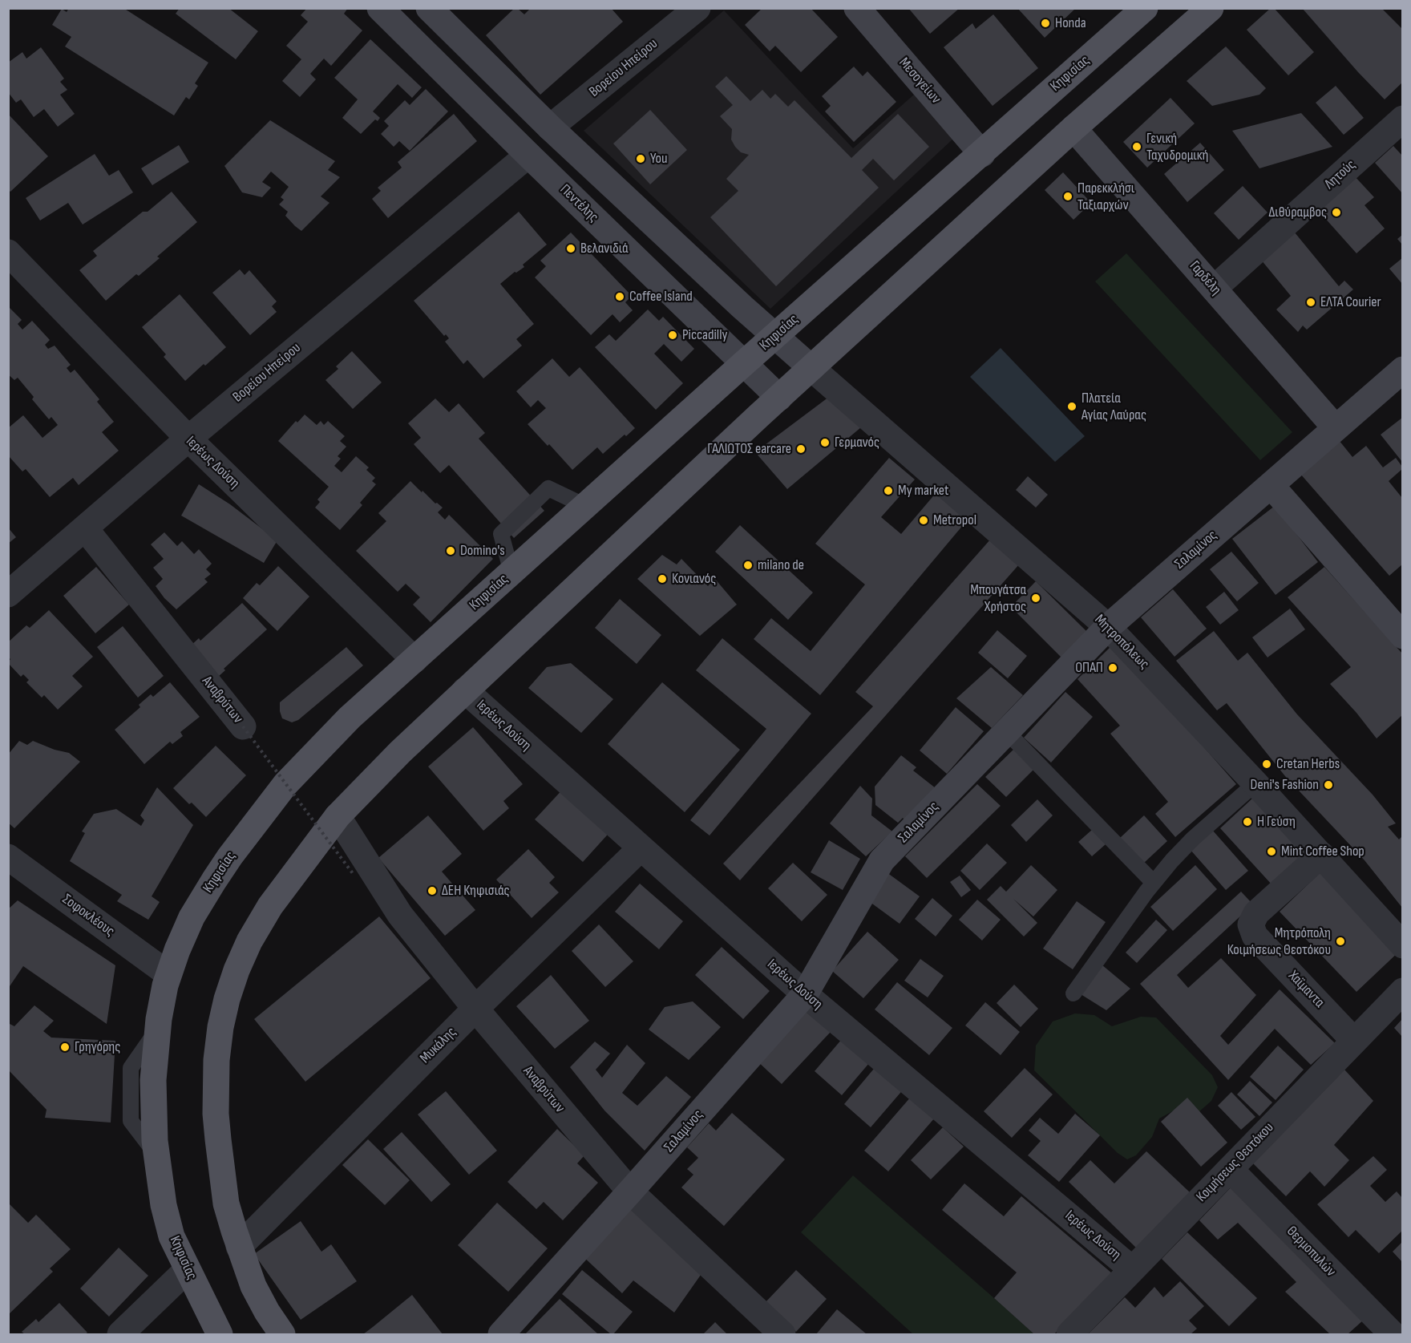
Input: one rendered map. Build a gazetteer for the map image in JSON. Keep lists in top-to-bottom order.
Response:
{
  "streets": {
    "main road": ["Κηφισίας"],
    "street": [
      "Βορείου Ηπείρου",
      "Μεσογείων",
      "Λητούς",
      "Πεντέλης",
      "Γαρδέλη",
      "Ιερέως Δούση",
      "Σαλαμίνος",
      "Μητροπόλεως",
      "Αναβρύτων",
      "Σοφοκλέους",
      "Χαϊμαντα",
      "Μυκάλης",
      "Κοιμήσεως Θεοτόκου",
      "Θερμοπυλών"
    ]
  },
  "crossings": [
    ["Βορείου Ηπείρου", "Πεντέλης"],
    ["Βορείου Ηπείρου", "Ιερέως Δούση"],
    ["Βορείου Ηπείρου", "Αναβρύτων"],
    ["Κηφισίας", "Μεσογείων"],
    ["Κηφισίας", "Πεντέλης"],
    ["Κηφισίας", "Ιερέως Δούση"],
    ["Κηφισίας", "Σοφοκλέους"],
    ["Λητούς", "Γαρδέλη"],
    ["Γαρδέλη", "Σαλαμίνος"],
    ["Ιερέως Δούση", "Σαλαμίνος"],
    ["Ιερέως Δούση", "Μυκάλης"],
    ["Ιερέως Δούση", "Κοιμήσεως Θεοτόκου"],
    ["Σαλαμίνος", "Μητροπόλεως"],
    ["Σαλαμίνος", "Αναβρύτων"],
    ["Μητροπόλεως", "Χαϊμαντα"],
    ["Αναβρύτων", "Μυκάλης"],
    ["Χαϊμαντα", "Κοιμήσεως Θεοτόκου"],
    ["Κοιμήσεως Θεοτόκου", "Θερμοπυλών"]
  ],
  "places": [
    "Honda",
    "Γενική Ταχυδρομική",
    "You",
    "Παρεκκλήσι Ταξιαρχών",
    "Διθύραμβος",
    "Βελανιδιά",
    "Coffee Island",
    "ΕΛΤΑ Courier",
    "Piccadilly",
    "Πλατεία Αγίας Λαύρας",
    "Γερμανός",
    "ΓΑΛΙΩΤΟΣ earcare",
    "My market",
    "Metropol",
    "Domino's",
    "milano de",
    "Κονιανός",
    "Μπουγάτσα Χρήστος",
    "ΟΠΑΠ",
    "Cretan Herbs",
    "Deni's Fashion",
    "Η Γεύση",
    "Mint Coffee Shop",
    "ΔΕΗ Κηφισιάς",
    "Μητρόπολη Κοιμήσεως Θεοτόκου",
    "Γρηγόρης"
  ]
}
